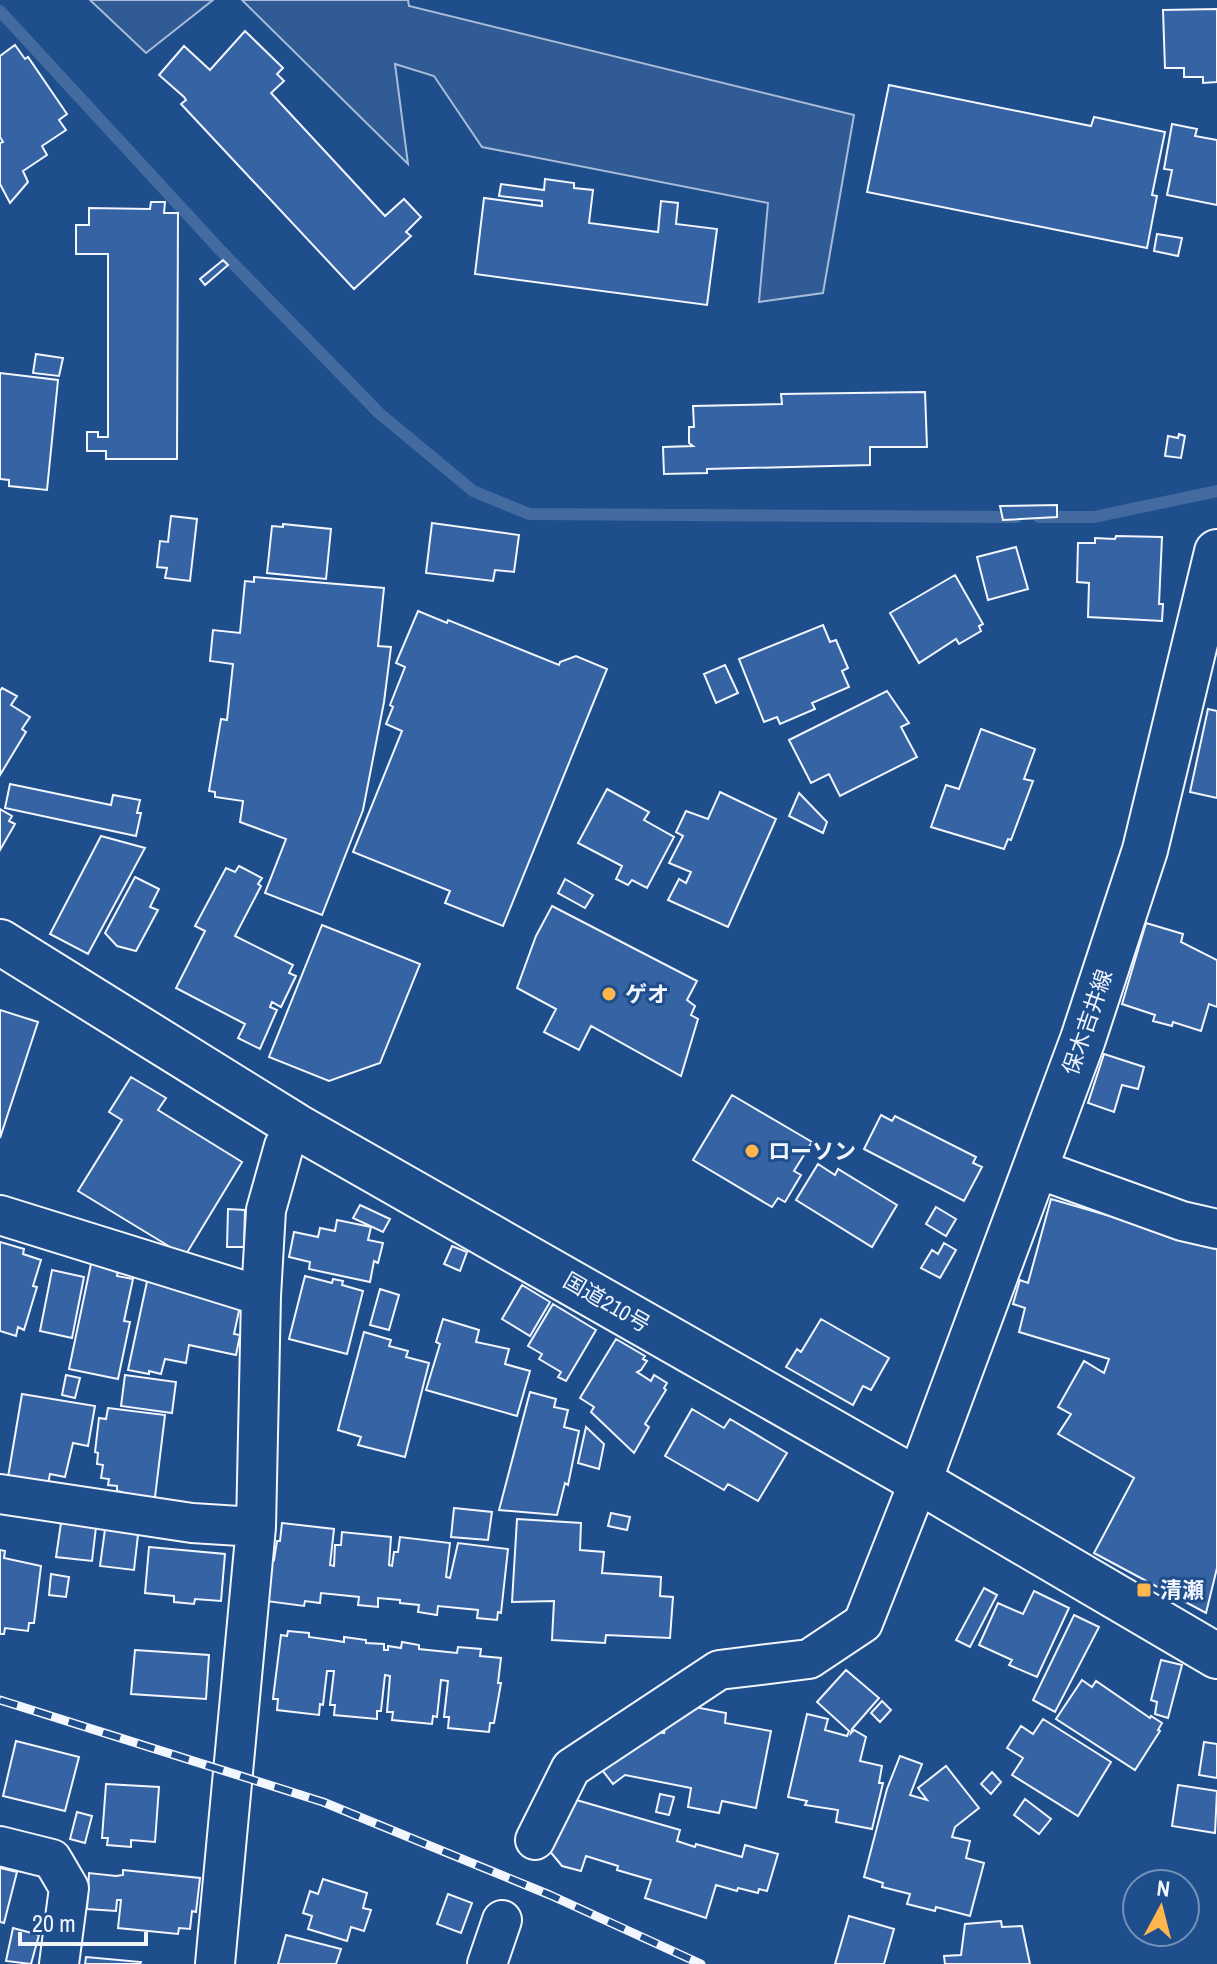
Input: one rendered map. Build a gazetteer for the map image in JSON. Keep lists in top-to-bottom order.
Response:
{
  "streets": {
    "main road": ["保木吉井線", "国道210号"]
  },
  "crossings": [
    ["保木吉井線", "国道210号"]
  ],
  "places": {
    "other": ["ゲオ", "ローソン"],
    "transit": ["清瀬"]
  },
  "scale_bar": "20 m",
  "north": "top"
}
